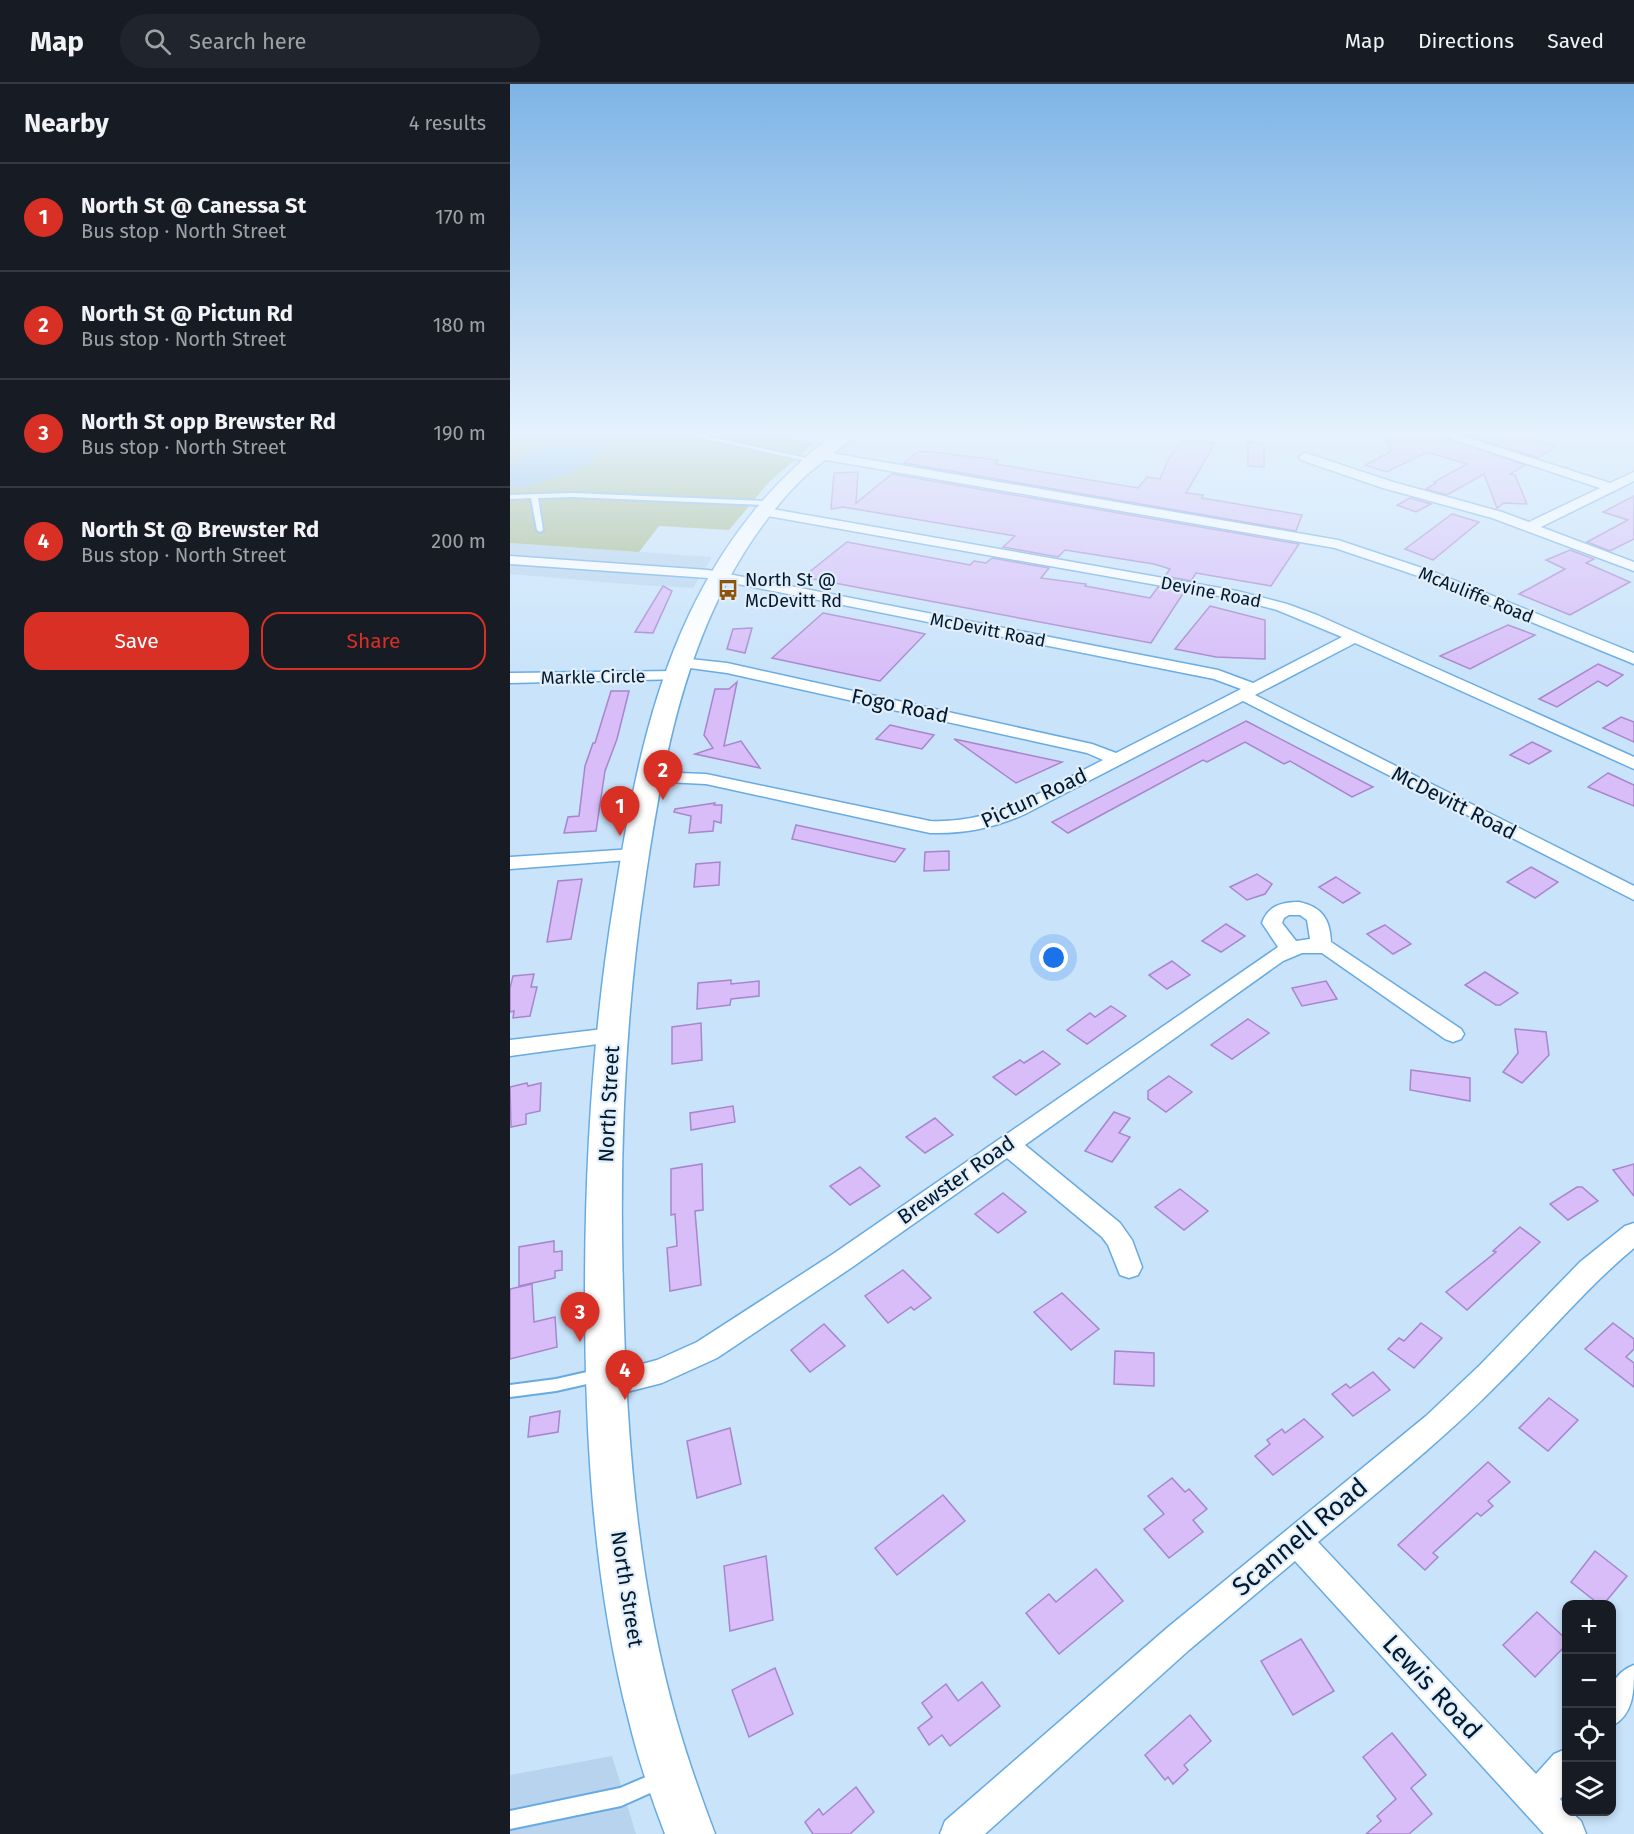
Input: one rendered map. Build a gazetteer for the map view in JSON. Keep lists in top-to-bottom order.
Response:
{
  "streets": {
    "main road": ["North Street"],
    "street": [
      "Devine Road",
      "McAuliffe Road",
      "McDevitt Road",
      "Markle Circle",
      "Fogo Road",
      "Pictun Road",
      "Brewster Road",
      "Scannell Road",
      "Lewis Road"
    ]
  },
  "crossings": [
    ["Devine Road", "Pictun Road"],
    ["McDevitt Road", "Pictun Road"],
    ["McDevitt Road", "North Street"],
    ["Markle Circle", "Fogo Road"],
    ["Markle Circle", "North Street"],
    ["Fogo Road", "Pictun Road"],
    ["Fogo Road", "North Street"],
    ["Pictun Road", "North Street"],
    ["North Street", "Brewster Road"],
    ["Scannell Road", "Lewis Road"]
  ],
  "places": {
    "bus stop": ["North St @ McDevitt Rd"]
  },
  "page": {
    "header": "Map",
    "search": "Search here",
    "nav": ["Map", "Directions", "Saved"],
    "heading": ["Nearby", "4 results"],
    "list": [
      {
        "mark": "1",
        "name": "North St @ Canessa St",
        "note": "Bus stop · North Street",
        "value": "170 m"
      },
      {
        "mark": "2",
        "name": "North St @ Pictun Rd",
        "note": "Bus stop · North Street",
        "value": "180 m"
      },
      {
        "mark": "3",
        "name": "North St opp Brewster Rd",
        "note": "Bus stop · North Street",
        "value": "190 m"
      },
      {
        "mark": "4",
        "name": "North St @ Brewster Rd",
        "note": "Bus stop · North Street",
        "value": "200 m"
      }
    ],
    "buttons": ["Save", "Share"],
    "pins": [
      "2",
      "1",
      "3",
      "4"
    ],
    "map_buttons": ["+", "−"]
  }
}
